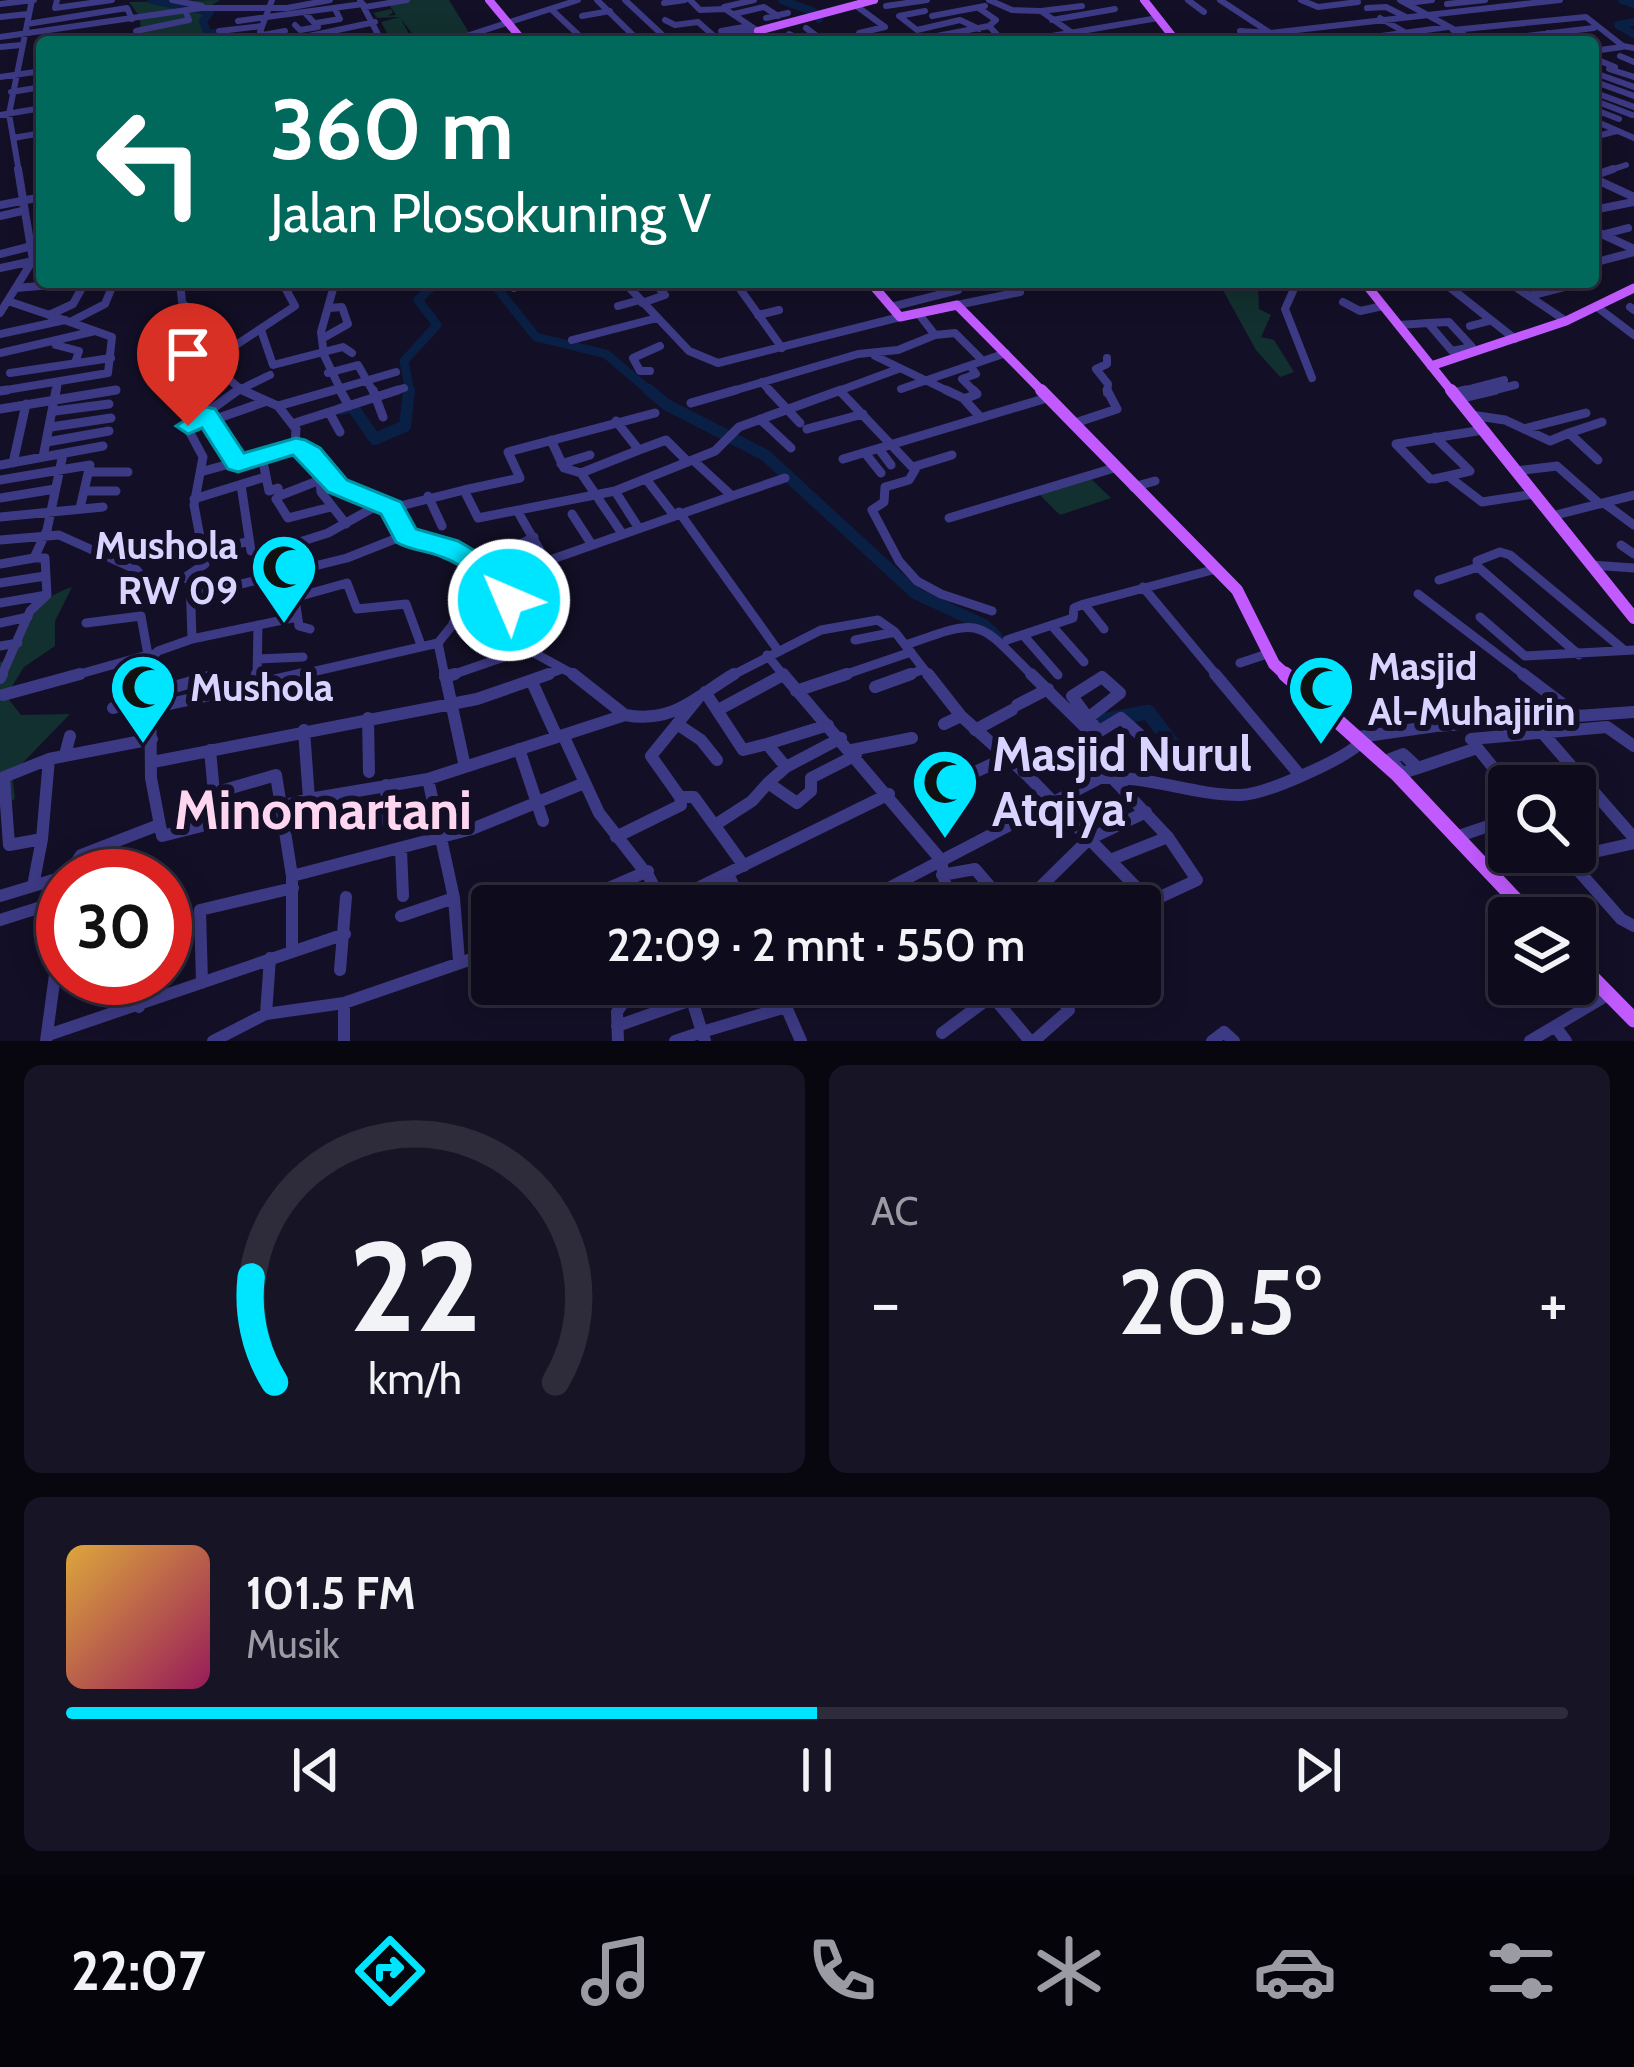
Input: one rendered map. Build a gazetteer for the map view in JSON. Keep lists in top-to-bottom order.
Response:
{
  "districts": ["Minomartani"],
  "places": {
    "mosque": [
      "Mushola RW 09",
      "Mushola",
      "Masjid Al-Muhajirin",
      "Masjid Nurul Atqiya'"
    ]
  },
  "page": {
    "turn": ["360 m", "Jalan Plosokuning V"],
    "limit": "30",
    "trip": "22:09 · 2 mnt · 550 m",
    "tile": "AC",
    "heat": ["−", "20.5°", "+"],
    "song": ["101.5 FM", "Musik"],
    "tabs": "22:07",
    "gauge": ["22", "km/h"]
  }
}
